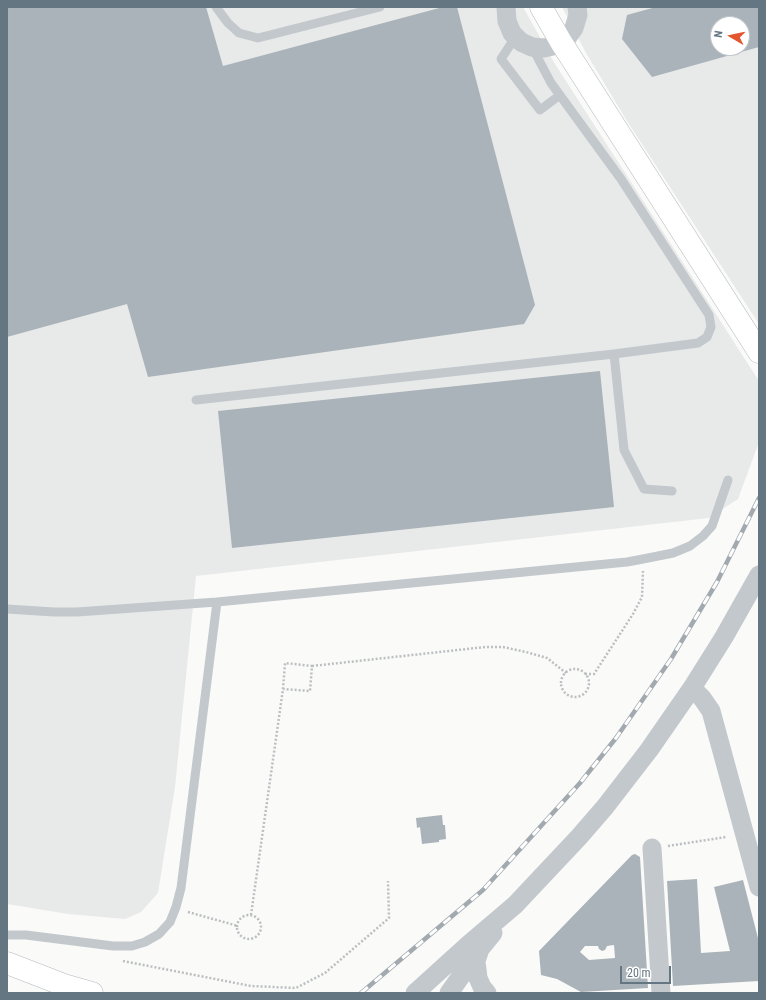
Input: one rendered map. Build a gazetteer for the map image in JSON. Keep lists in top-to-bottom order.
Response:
{
  "scale_bar": "20 m",
  "north": "left"
}
